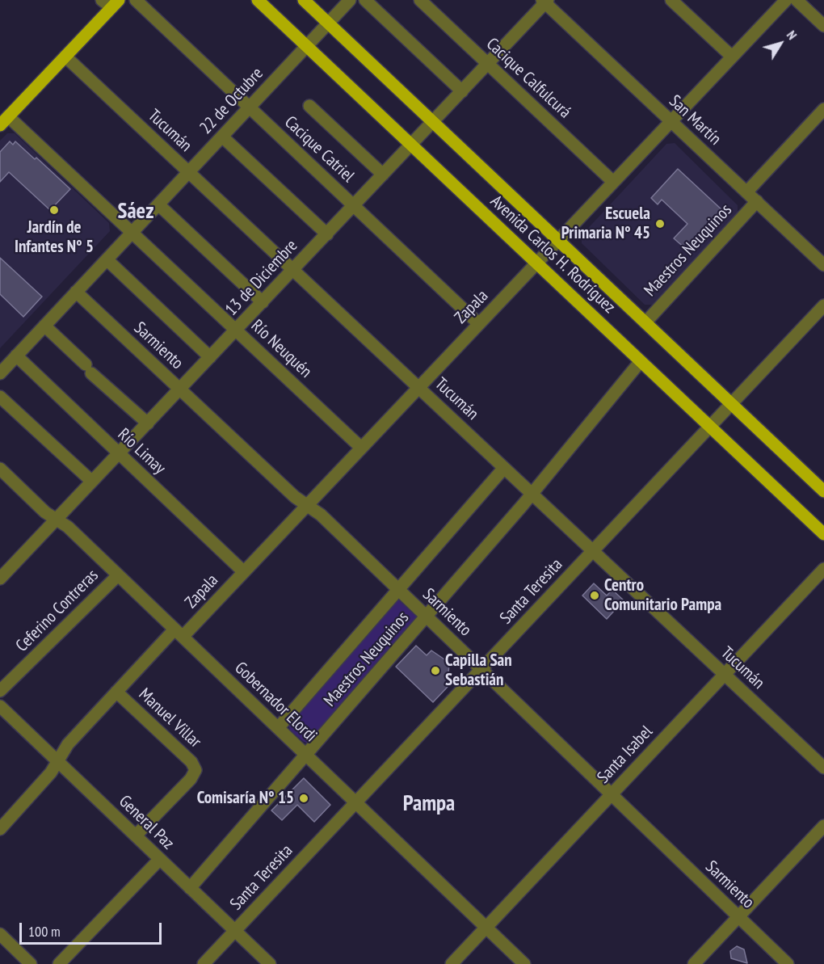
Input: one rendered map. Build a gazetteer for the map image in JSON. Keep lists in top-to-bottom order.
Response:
{
  "streets": {
    "main road": ["Avenida Carlos H. Rodríguez"],
    "street": [
      "Cacique Calfulcurá",
      "22 de Octubre",
      "San Martín",
      "Tucumán",
      "Cacique Catriel",
      "Maestros Neuquinos",
      "13 de Diciembre",
      "Zapala",
      "Sarmiento",
      "Río Neuquén",
      "Río Limay",
      "Santa Teresita",
      "Ceferino Contreras",
      "Gobernador Elordi",
      "Manuel Villar",
      "Santa Isabel",
      "General Paz"
    ]
  },
  "crossings": [
    ["Cacique Calfulcurá", "13 de Diciembre"],
    ["Cacique Calfulcurá", "Zapala"],
    ["22 de Octubre", "Tucumán"],
    ["22 de Octubre", "Cacique Catriel"],
    ["22 de Octubre", "Avenida Carlos H. Rodríguez"],
    ["22 de Octubre", "Sarmiento"],
    ["22 de Octubre", "Río Neuquén"],
    ["22 de Octubre", "Río Limay"],
    ["San Martín", "Maestros Neuquinos"],
    ["San Martín", "13 de Diciembre"],
    ["San Martín", "Zapala"],
    ["Tucumán", "Maestros Neuquinos"],
    ["Tucumán", "13 de Diciembre"],
    ["Tucumán", "Zapala"],
    ["Tucumán", "Santa Teresita"],
    ["Tucumán", "Santa Isabel"],
    ["Cacique Catriel", "13 de Diciembre"],
    ["Cacique Catriel", "Zapala"],
    ["Maestros Neuquinos", "Avenida Carlos H. Rodríguez"],
    ["Maestros Neuquinos", "Sarmiento"],
    ["Maestros Neuquinos", "Gobernador Elordi"],
    ["Maestros Neuquinos", "General Paz"],
    ["Avenida Carlos H. Rodríguez", "13 de Diciembre"],
    ["Avenida Carlos H. Rodríguez", "Zapala"],
    ["Avenida Carlos H. Rodríguez", "Santa Teresita"],
    ["13 de Diciembre", "Sarmiento"],
    ["13 de Diciembre", "Río Neuquén"],
    ["13 de Diciembre", "Río Limay"],
    ["13 de Diciembre", "Gobernador Elordi"],
    ["Zapala", "Sarmiento"],
    ["Zapala", "Río Neuquén"],
    ["Zapala", "Río Limay"],
    ["Zapala", "Gobernador Elordi"],
    ["Zapala", "Manuel Villar"],
    ["Zapala", "General Paz"],
    ["Sarmiento", "Santa Teresita"],
    ["Sarmiento", "Santa Isabel"],
    ["Santa Teresita", "Gobernador Elordi"],
    ["Santa Teresita", "General Paz"],
    ["Ceferino Contreras", "Gobernador Elordi"],
    ["Gobernador Elordi", "Santa Isabel"],
    ["Manuel Villar", "General Paz"]
  ],
  "districts": ["Sáez", "Pampa"],
  "places": [
    "Jardín de Infantes N° 5",
    "Escuela Primaria N° 45",
    "Centro Comunitario Pampa",
    "Capilla San Sebastián",
    "Comisaría N° 15"
  ],
  "scale_bar": "100 m",
  "north": "top right"
}
